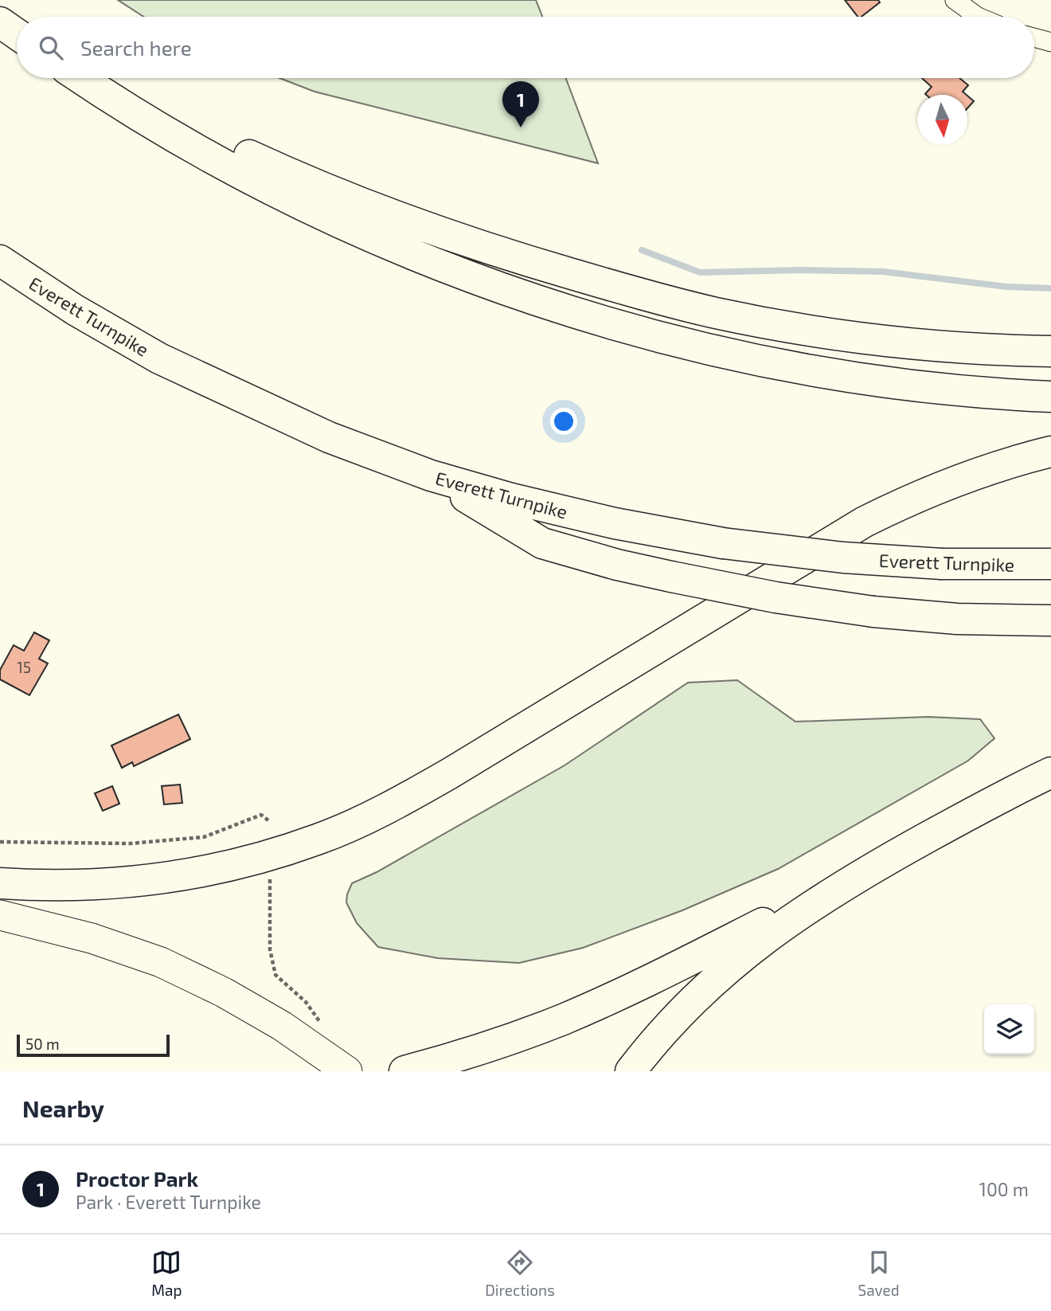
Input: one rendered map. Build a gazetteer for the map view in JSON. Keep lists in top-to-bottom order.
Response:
{
  "streets": {
    "highway": ["Everett Turnpike"]
  },
  "house_numbers": ["15"],
  "scale_bar": "50 m",
  "north": "bottom",
  "page": {
    "search": "Search here",
    "pins": "1",
    "scale": "50 m",
    "heading": "Nearby",
    "list": [
      {
        "mark": "1",
        "name": "Proctor Park",
        "note": "Park · Everett Turnpike",
        "value": "100 m"
      }
    ],
    "nav": ["Map", "Directions", "Saved"]
  }
}
